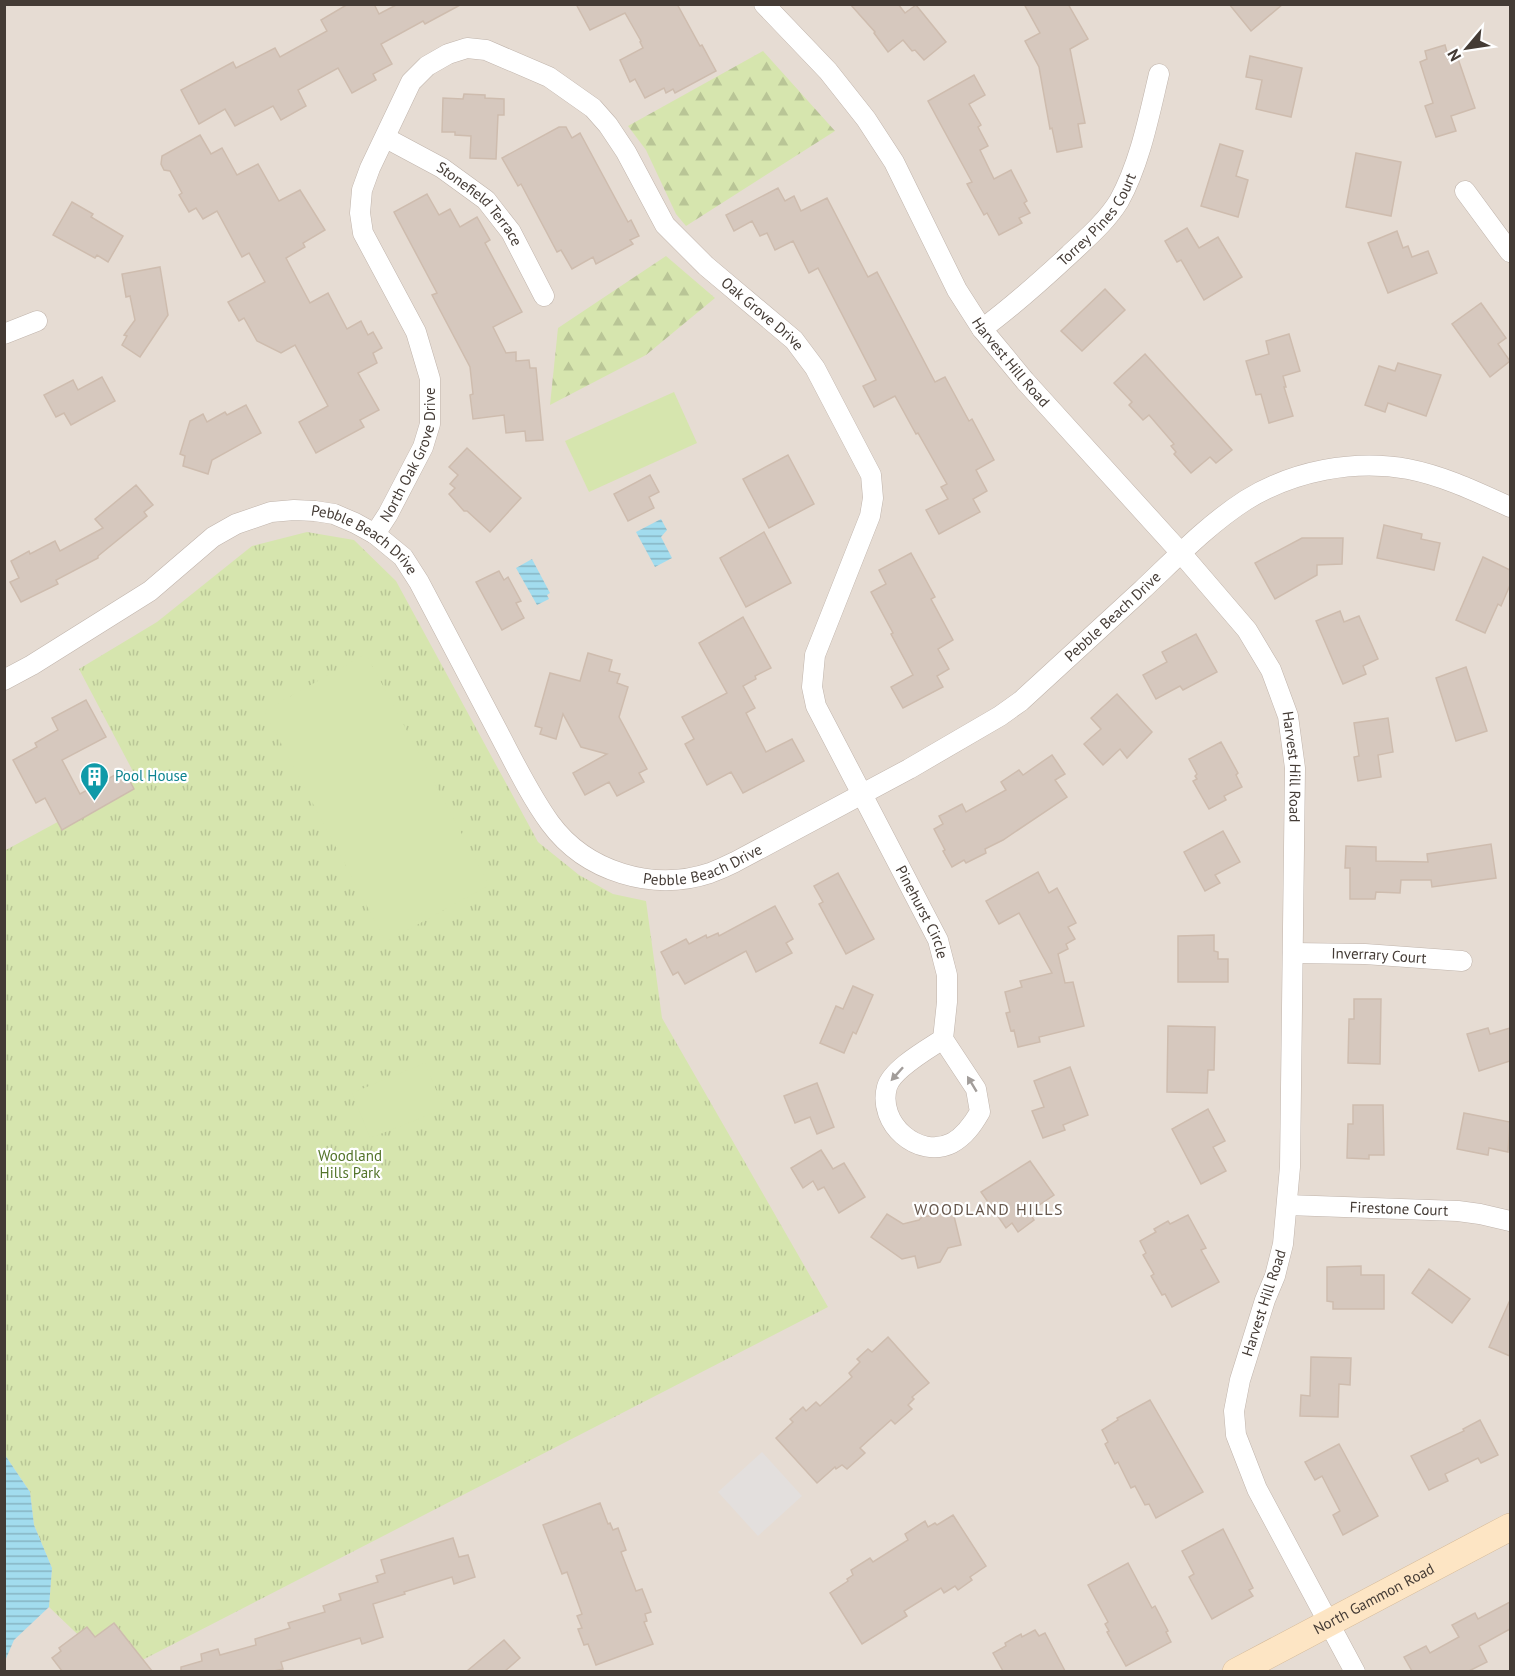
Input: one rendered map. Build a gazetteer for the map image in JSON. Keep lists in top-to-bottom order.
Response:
{
  "streets": {
    "main road": ["North Gammon Road"],
    "street": [
      "Stonefield Terrace",
      "Torrey Pines Court",
      "Oak Grove Drive",
      "Harvest Hill Road",
      "North Oak Grove Drive",
      "Pebble Beach Drive",
      "Pinehurst Circle",
      "Inverrary Court",
      "Firestone Court"
    ]
  },
  "crossings": [
    ["Stonefield Terrace", "Oak Grove Drive"],
    ["Stonefield Terrace", "North Oak Grove Drive"],
    ["Torrey Pines Court", "Harvest Hill Road"],
    ["Oak Grove Drive", "North Oak Grove Drive"],
    ["Oak Grove Drive", "Pebble Beach Drive"],
    ["Oak Grove Drive", "Pinehurst Circle"],
    ["Harvest Hill Road", "Pebble Beach Drive"],
    ["Harvest Hill Road", "Inverrary Court"],
    ["Harvest Hill Road", "Firestone Court"],
    ["Harvest Hill Road", "North Gammon Road"],
    ["North Oak Grove Drive", "Pebble Beach Drive"],
    ["Pebble Beach Drive", "Pinehurst Circle"]
  ],
  "districts": ["WOODLAND HILLS"],
  "parks": ["Woodland Hills Park"],
  "places": {
    "building": ["Pool House"]
  },
  "north": "bottom left"
}
